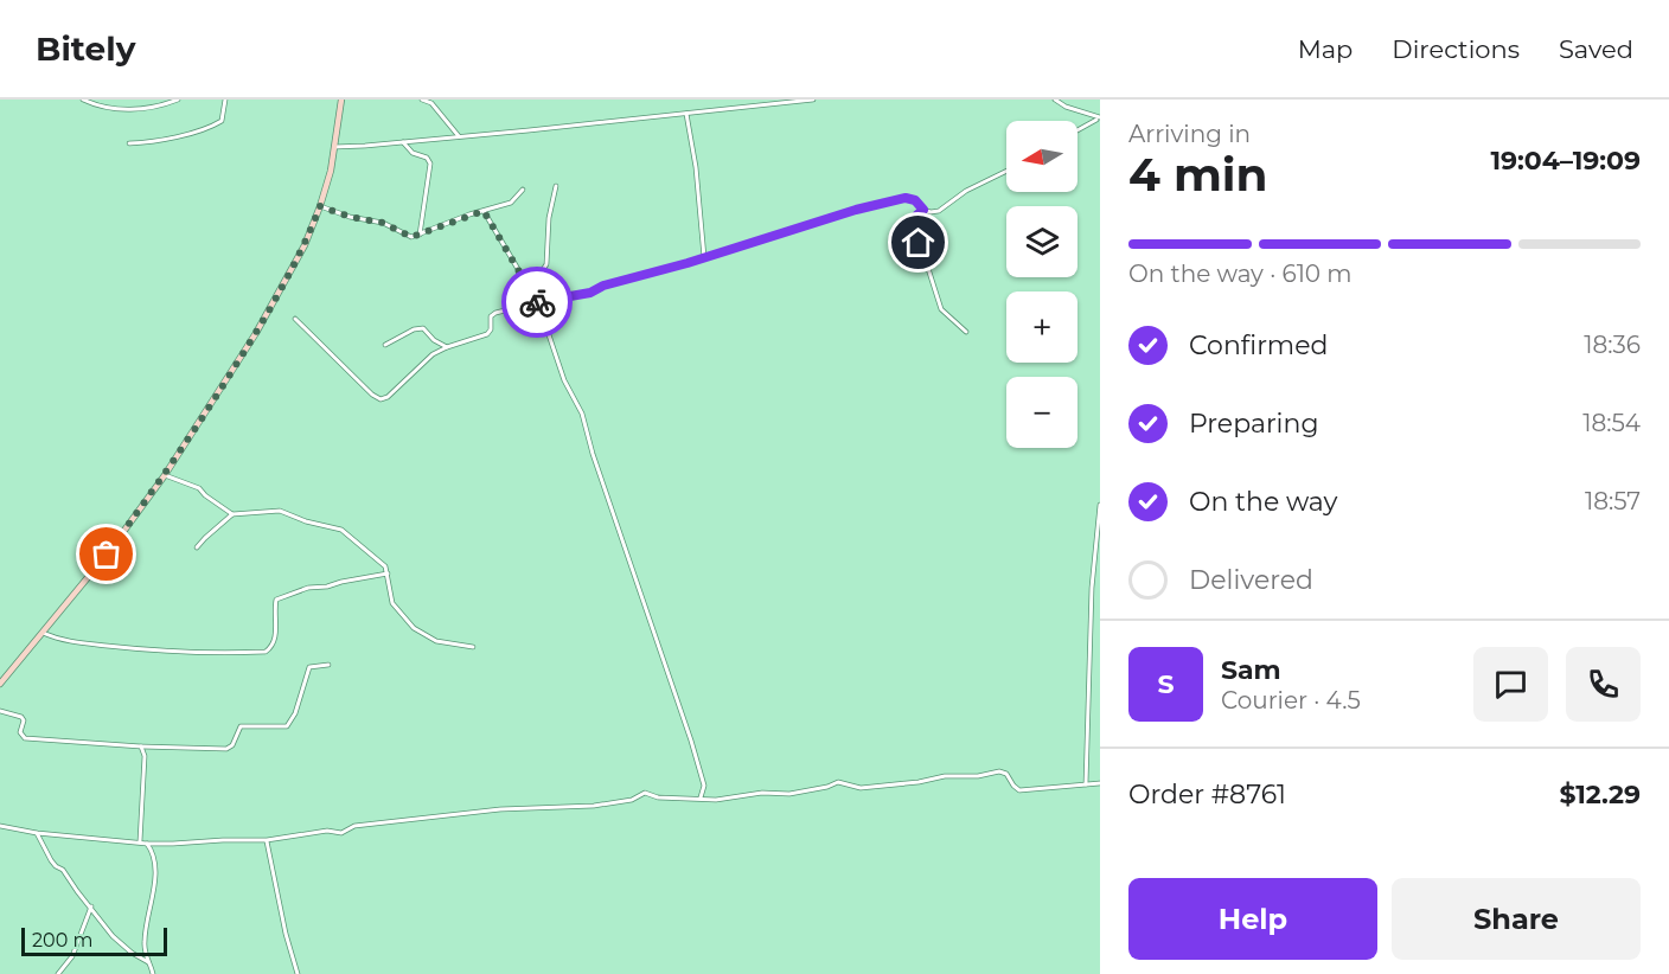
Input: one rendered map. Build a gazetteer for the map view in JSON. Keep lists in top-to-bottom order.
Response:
{
  "scale_bar": "200 m",
  "north": "left",
  "page": {
    "header": "Bitely",
    "nav": ["Map", "Directions", "Saved"],
    "heading": ["4 min", "Arriving in", "19:04–19:09"],
    "panel": [
      "Sam",
      "Courier · 4.5",
      "Order #8761",
      "$12.29"
    ],
    "map_buttons": ["+", "−"],
    "bar": "On the way · 610 m",
    "list": [
      ["Confirmed", "18:36"],
      ["Preparing", "18:54"],
      ["On the way", "18:57"],
      "Delivered"
    ],
    "round": "S",
    "buttons": ["Help", "Share"],
    "scale": "200 m"
  }
}
